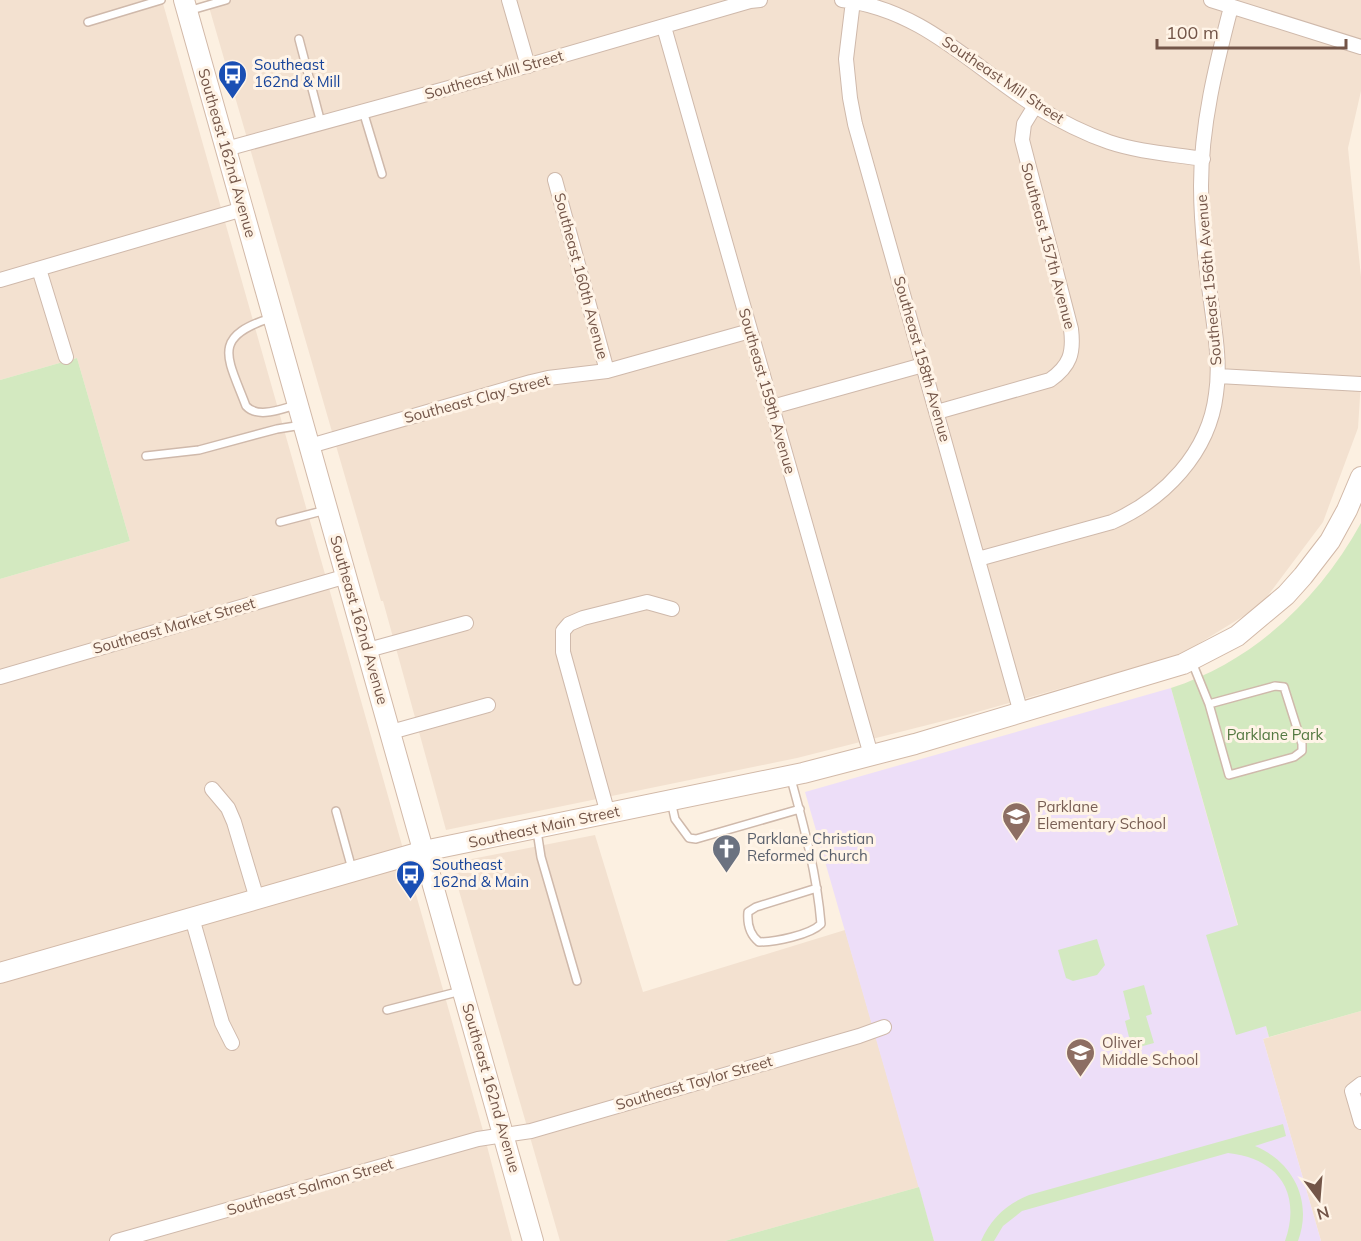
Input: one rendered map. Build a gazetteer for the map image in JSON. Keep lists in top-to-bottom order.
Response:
{
  "streets": {
    "street": [
      "Southeast Mill Street",
      "Southeast 162nd Avenue",
      "Southeast 157th Avenue",
      "Southeast 160th Avenue",
      "Southeast 156th Avenue",
      "Southeast 158th Avenue",
      "Southeast 159th Avenue",
      "Southeast Clay Street",
      "Southeast Market Street",
      "Southeast Main Street",
      "Southeast Taylor Street",
      "Southeast Salmon Street"
    ]
  },
  "crossings": [
    ["Southeast Mill Street", "Southeast 162nd Avenue"],
    ["Southeast Mill Street", "Southeast 157th Avenue"],
    ["Southeast Mill Street", "Southeast 156th Avenue"],
    ["Southeast Mill Street", "Southeast 158th Avenue"],
    ["Southeast Mill Street", "Southeast 159th Avenue"],
    ["Southeast 162nd Avenue", "Southeast Clay Street"],
    ["Southeast 162nd Avenue", "Southeast Market Street"],
    ["Southeast 162nd Avenue", "Southeast Main Street"],
    ["Southeast 162nd Avenue", "Southeast Taylor Street"],
    ["Southeast 162nd Avenue", "Southeast Salmon Street"],
    ["Southeast 157th Avenue", "Southeast 158th Avenue"],
    ["Southeast 160th Avenue", "Southeast Clay Street"],
    ["Southeast 156th Avenue", "Southeast 158th Avenue"],
    ["Southeast 158th Avenue", "Southeast Main Street"],
    ["Southeast 159th Avenue", "Southeast Clay Street"],
    ["Southeast 159th Avenue", "Southeast Main Street"],
    ["Southeast Taylor Street", "Southeast Salmon Street"]
  ],
  "parks": ["Parklane Park"],
  "places": {
    "bus stop": ["Southeast 162nd & Mill", "Southeast 162nd & Main"],
    "school or university": ["Parklane Elementary School", "Oliver Middle School"],
    "church": ["Parklane Christian Reformed Church"]
  },
  "scale_bar": "100 m",
  "north": "bottom"
}
